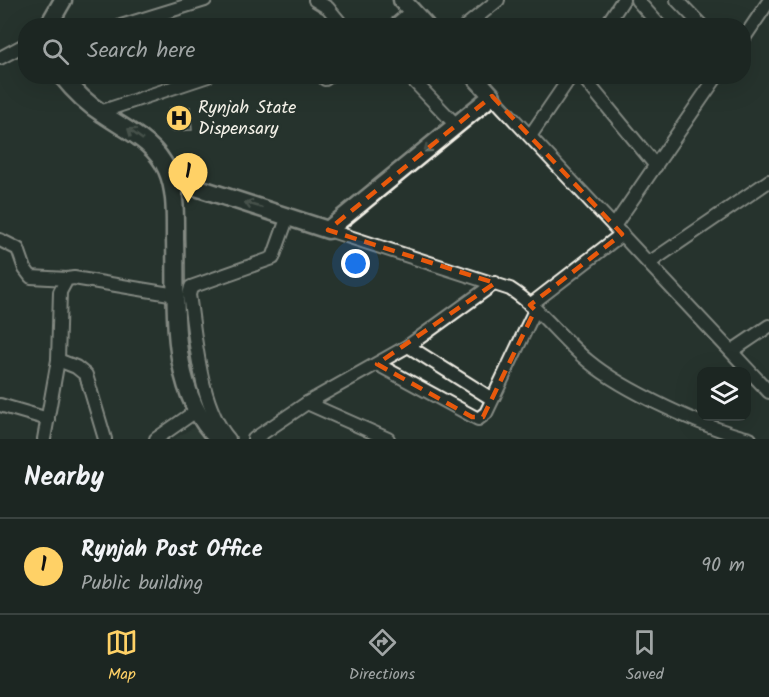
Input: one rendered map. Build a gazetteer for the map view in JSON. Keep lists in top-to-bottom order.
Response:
{
  "places": {
    "hospital": ["Rynjah State Dispensary"]
  },
  "page": {
    "search": "Search here",
    "pins": "1",
    "heading": "Nearby",
    "list": [
      {
        "mark": "1",
        "name": "Rynjah Post Office",
        "note": "Public building",
        "value": "90 m"
      }
    ],
    "nav": ["Map", "Directions", "Saved"]
  }
}
